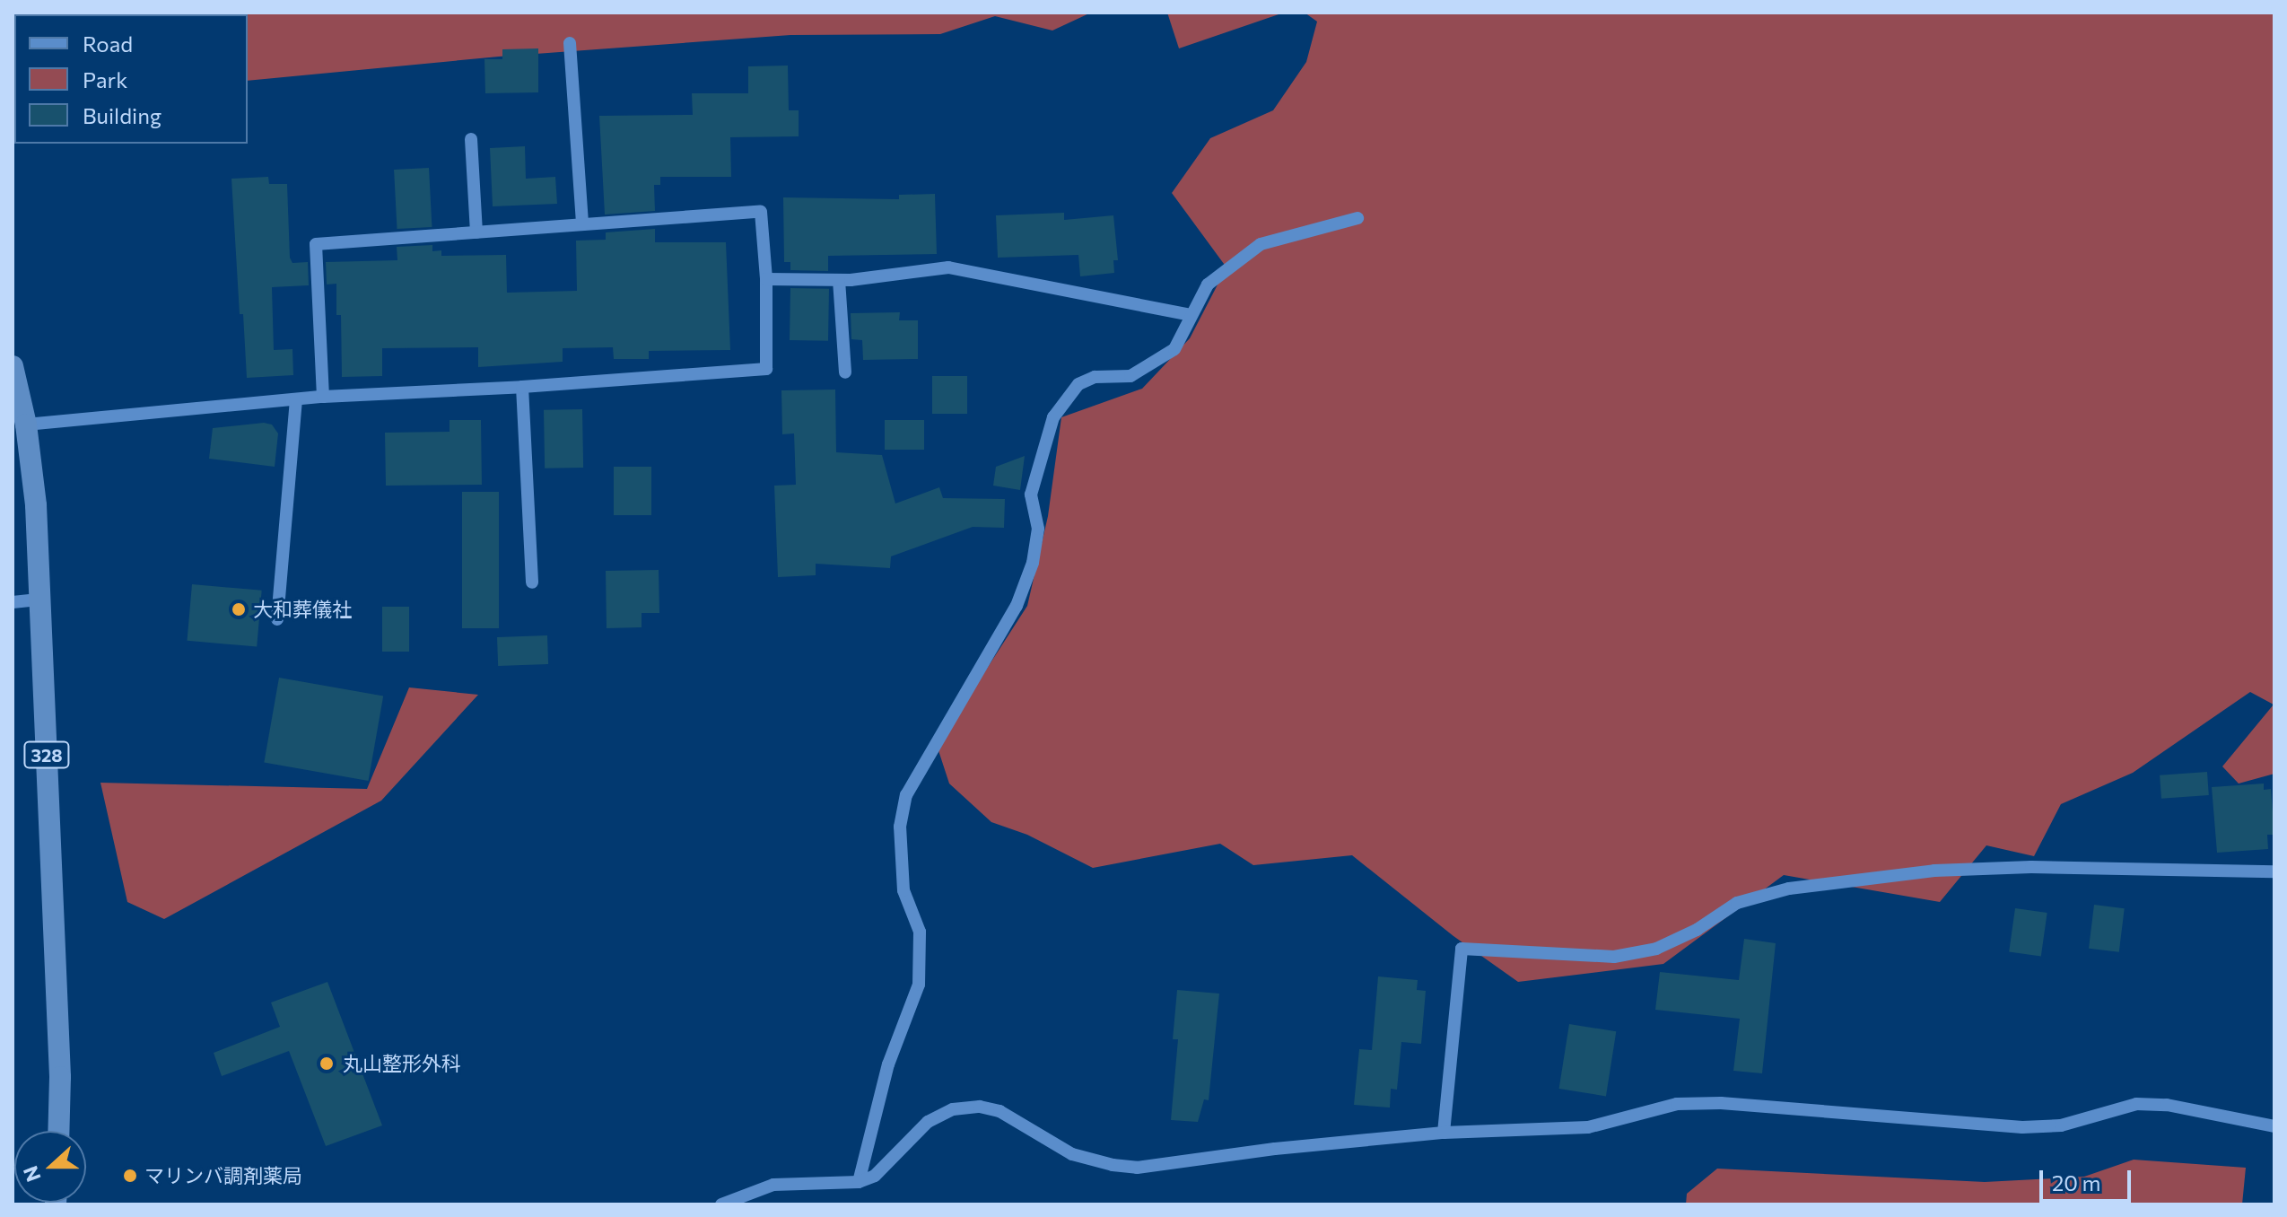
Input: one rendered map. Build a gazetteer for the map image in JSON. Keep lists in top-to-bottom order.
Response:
{
  "streets": {
    "highway": ["328"]
  },
  "places": ["大和葬儀社", "丸山整形外科", "マリンバ調剤薬局"],
  "legend": ["Road", "Park", "Building"],
  "scale_bar": "20 m",
  "north": "left"
}
